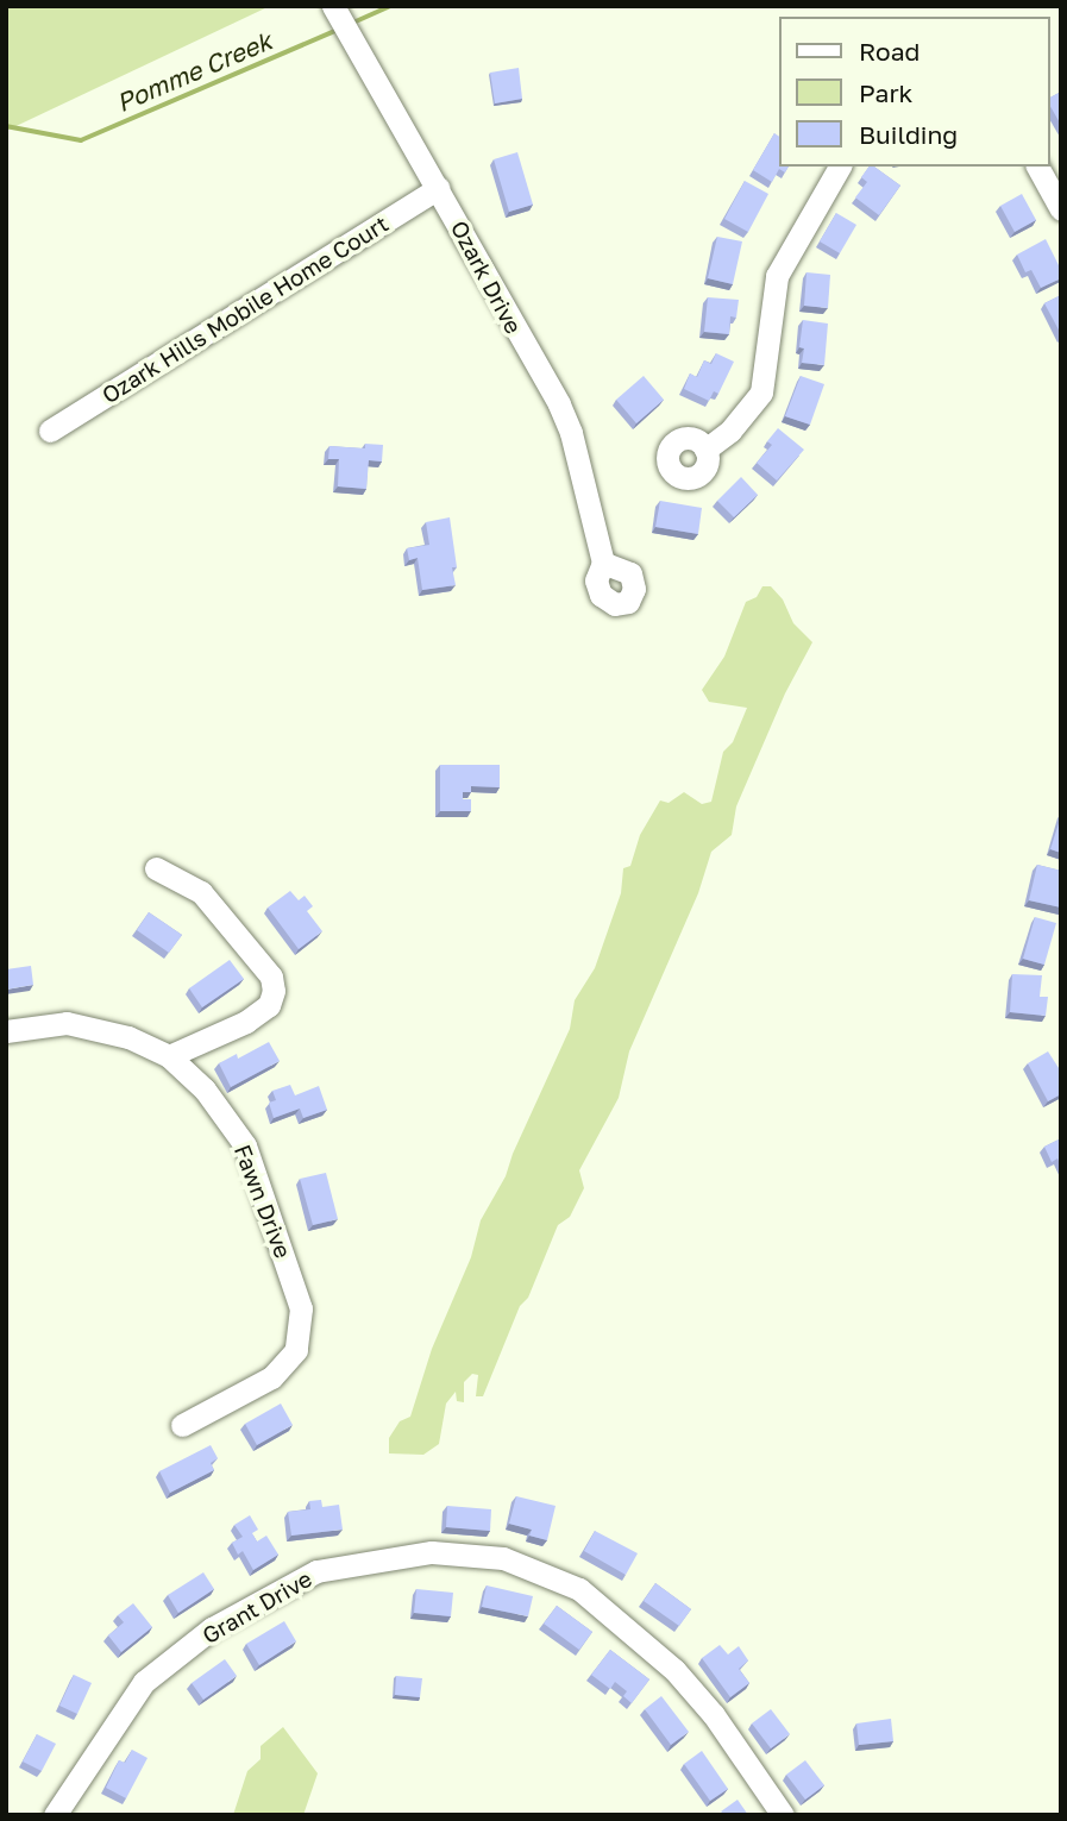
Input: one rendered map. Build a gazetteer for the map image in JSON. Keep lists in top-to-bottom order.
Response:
{
  "streets": {
    "street": [
      "Ozark Drive",
      "Ozark Hills Mobile Home Court",
      "Fawn Drive",
      "Grant Drive"
    ]
  },
  "crossings": [
    ["Ozark Drive", "Ozark Hills Mobile Home Court"]
  ],
  "water": ["Pomme Creek"],
  "legend": ["Road", "Park", "Building"]
}
